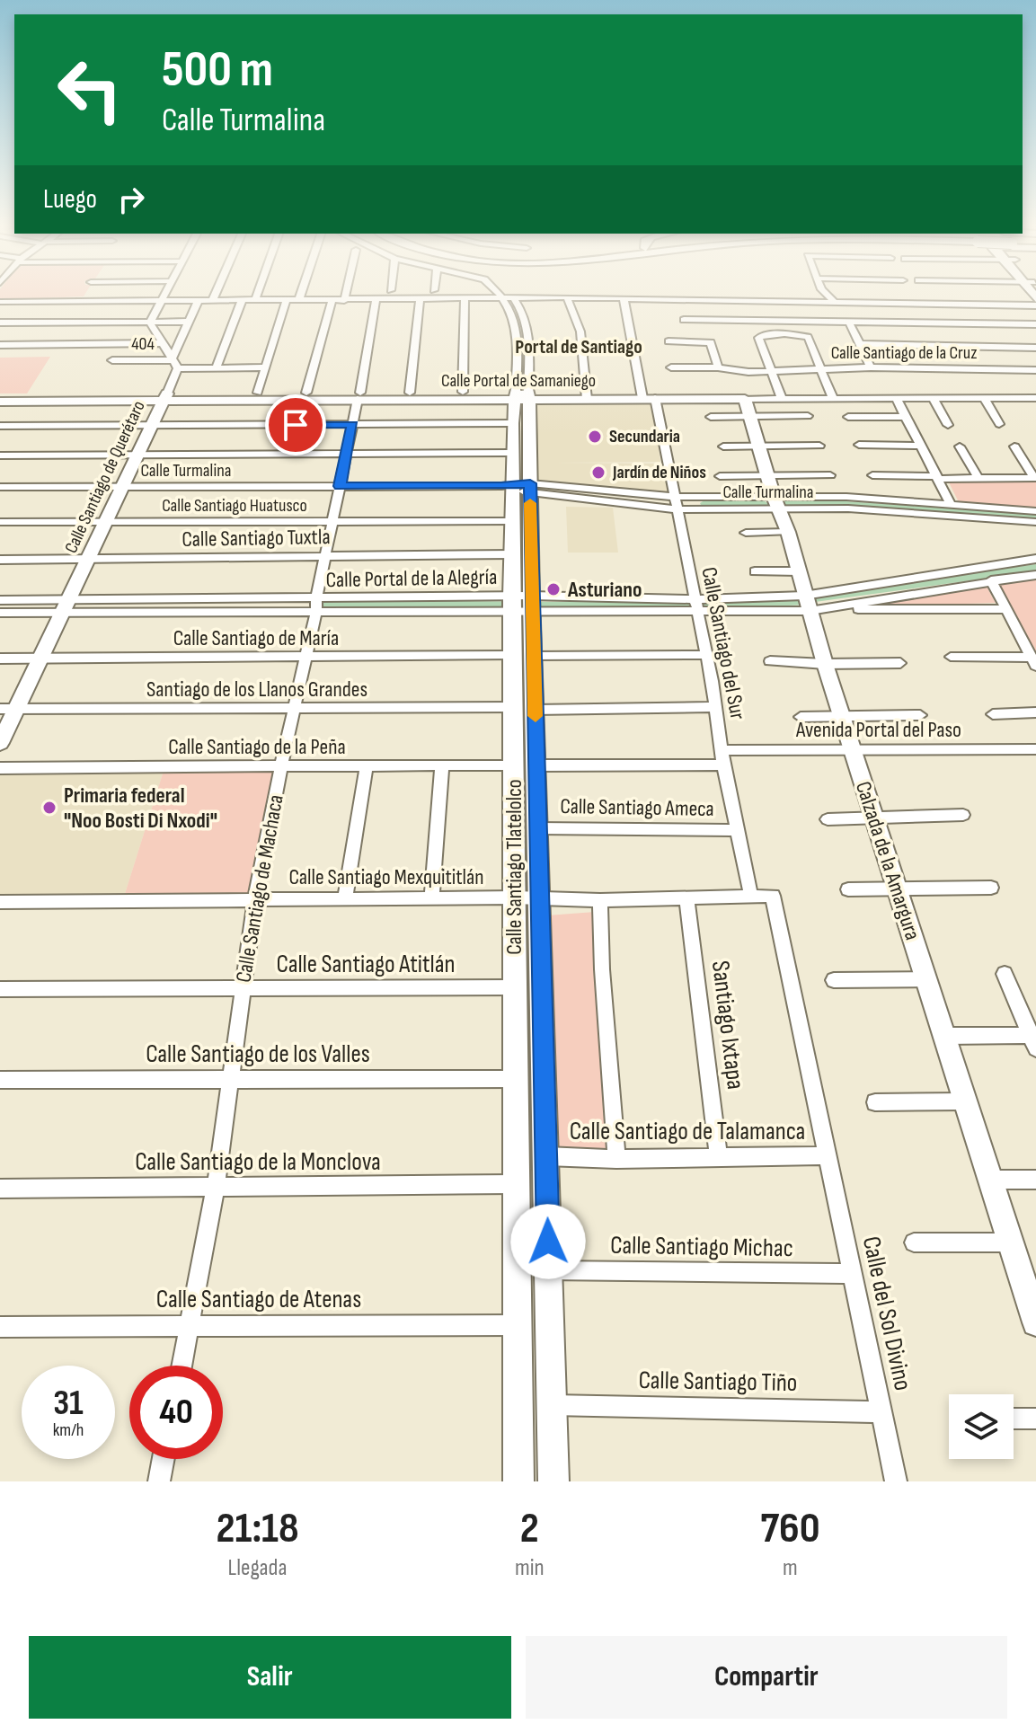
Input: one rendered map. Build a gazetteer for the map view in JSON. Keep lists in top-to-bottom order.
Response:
{
  "streets": {
    "street": [
      "404",
      "Calle Santiago de la Cruz",
      "Calle Portal de Samaniego",
      "Calle Turmalina",
      "Calle Santiago de Querétaro",
      "Calle Santiago Huatusco",
      "Calle Santiago Tuxtla",
      "Calle Portal de la Alegría",
      "Calle Santiago de María",
      "Calle Santiago del Sur",
      "Santiago de los Llanos Grandes",
      "Avenida Portal del Paso",
      "Calle Santiago de la Peña",
      "Calle Santiago Ameca",
      "Calzada de la Amargura",
      "Calle Santiago Tlatelolco",
      "Calle Santiago Mexquititlán",
      "Calle Santiago de Machaca",
      "Calle Santiago Atitlán",
      "Santiago Ixtapa",
      "Calle Santiago de los Valles",
      "Calle Santiago de Talamanca",
      "Calle Santiago de la Monclova",
      "Calle Santiago Michac",
      "Calle Santiago de Atenas",
      "Calle del Sol Divino",
      "Calle Santiago Tiño"
    ]
  },
  "crossings": [
    ["404", "Calle Santiago de Querétaro"],
    ["Calle Portal de Samaniego", "Calle Santiago de Querétaro"],
    ["Calle Portal de Samaniego", "Calle Santiago del Sur"],
    ["Calle Portal de Samaniego", "Calzada de la Amargura"],
    ["Calle Portal de Samaniego", "Calle Santiago Tlatelolco"],
    ["Calle Portal de Samaniego", "Calle Santiago de Machaca"],
    ["Calle Turmalina", "Calle Santiago de Querétaro"],
    ["Calle Turmalina", "Calle Santiago del Sur"],
    ["Calle Turmalina", "Calzada de la Amargura"],
    ["Calle Turmalina", "Calle Santiago Tlatelolco"],
    ["Calle Turmalina", "Calle Santiago de Machaca"],
    ["Calle Santiago de Querétaro", "Calle Santiago Huatusco"],
    ["Calle Santiago de Querétaro", "Calle Santiago Tuxtla"],
    ["Calle Santiago de Querétaro", "Calle Portal de la Alegría"],
    ["Calle Santiago de Querétaro", "Calle Santiago de María"],
    ["Calle Santiago de Querétaro", "Santiago de los Llanos Grandes"],
    ["Calle Santiago Huatusco", "Calle Santiago Tlatelolco"],
    ["Calle Santiago Huatusco", "Calle Santiago de Machaca"],
    ["Calle Santiago Tuxtla", "Calle Santiago Tlatelolco"],
    ["Calle Santiago Tuxtla", "Calle Santiago de Machaca"],
    ["Calle Portal de la Alegría", "Calle Santiago del Sur"],
    ["Calle Portal de la Alegría", "Calzada de la Amargura"],
    ["Calle Portal de la Alegría", "Calle Santiago Tlatelolco"],
    ["Calle Portal de la Alegría", "Calle Santiago de Machaca"],
    ["Calle Santiago de María", "Calle Santiago del Sur"],
    ["Calle Santiago de María", "Calle Santiago Tlatelolco"],
    ["Calle Santiago de María", "Calle Santiago de Machaca"],
    ["Calle Santiago del Sur", "Santiago de los Llanos Grandes"],
    ["Calle Santiago del Sur", "Avenida Portal del Paso"],
    ["Calle Santiago del Sur", "Calle Santiago de la Peña"],
    ["Calle Santiago del Sur", "Calle Santiago Ameca"],
    ["Calle Santiago del Sur", "Calle Santiago Mexquititlán"],
    ["Santiago de los Llanos Grandes", "Calle Santiago Tlatelolco"],
    ["Santiago de los Llanos Grandes", "Calle Santiago de Machaca"],
    ["Avenida Portal del Paso", "Calle Santiago de la Peña"],
    ["Avenida Portal del Paso", "Calzada de la Amargura"],
    ["Calle Santiago de la Peña", "Calle Santiago Tlatelolco"],
    ["Calle Santiago de la Peña", "Calle Santiago de Machaca"],
    ["Calle Santiago Ameca", "Calle Santiago Tlatelolco"],
    ["Calle Santiago Tlatelolco", "Calle Santiago Mexquititlán"],
    ["Calle Santiago Tlatelolco", "Calle Santiago Atitlán"],
    ["Calle Santiago Tlatelolco", "Calle Santiago de los Valles"],
    ["Calle Santiago Tlatelolco", "Calle Santiago de Talamanca"],
    ["Calle Santiago Tlatelolco", "Calle Santiago de la Monclova"],
    ["Calle Santiago Tlatelolco", "Calle Santiago Michac"],
    ["Calle Santiago Tlatelolco", "Calle Santiago de Atenas"],
    ["Calle Santiago Tlatelolco", "Calle Santiago Tiño"],
    ["Calle Santiago Mexquititlán", "Calle Santiago de Machaca"],
    ["Calle Santiago Mexquititlán", "Santiago Ixtapa"],
    ["Calle Santiago Mexquititlán", "Calle Santiago de Talamanca"],
    ["Calle Santiago Mexquititlán", "Calle del Sol Divino"],
    ["Calle Santiago de Machaca", "Calle Santiago Atitlán"],
    ["Calle Santiago de Machaca", "Calle Santiago de los Valles"],
    ["Calle Santiago de Machaca", "Calle Santiago de la Monclova"],
    ["Calle Santiago de Machaca", "Calle Santiago de Atenas"],
    ["Santiago Ixtapa", "Calle Santiago de Talamanca"],
    ["Calle Santiago de Talamanca", "Calle del Sol Divino"],
    ["Calle Santiago Michac", "Calle del Sol Divino"],
    ["Calle del Sol Divino", "Calle Santiago Tiño"]
  ],
  "districts": ["Portal de Santiago"],
  "places": [
    "Secundaria",
    "Jardín de Niños",
    "Asturiano",
    "Primaria federal \"Noo Bosti Di Nxodi\""
  ],
  "page": {
    "turn": ["500 m", "Calle Turmalina"],
    "then": "Luego",
    "speed": "31 km/h",
    "limit": "40",
    "eta": [
      "21:18",
      "Llegada",
      "2",
      "min",
      "760",
      "m"
    ],
    "buttons": ["Salir", "Compartir"]
  }
}
